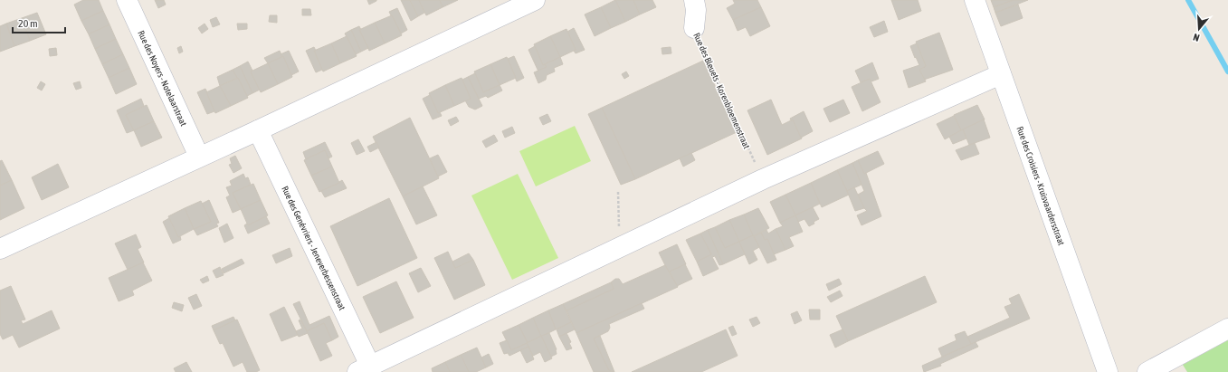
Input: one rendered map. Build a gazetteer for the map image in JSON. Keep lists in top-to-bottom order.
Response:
{
  "streets": {
    "street": [
      "Rue des Noyers - Notelaarstraat",
      "Rue des Bleuets - Korenbloemenstraat",
      "Rue des Croisiers - Kruisvaardersstraat",
      "Rue des Genévriers - Jeneverbessenstraat"
    ]
  },
  "scale_bar": "20 m",
  "north": "bottom"
}
